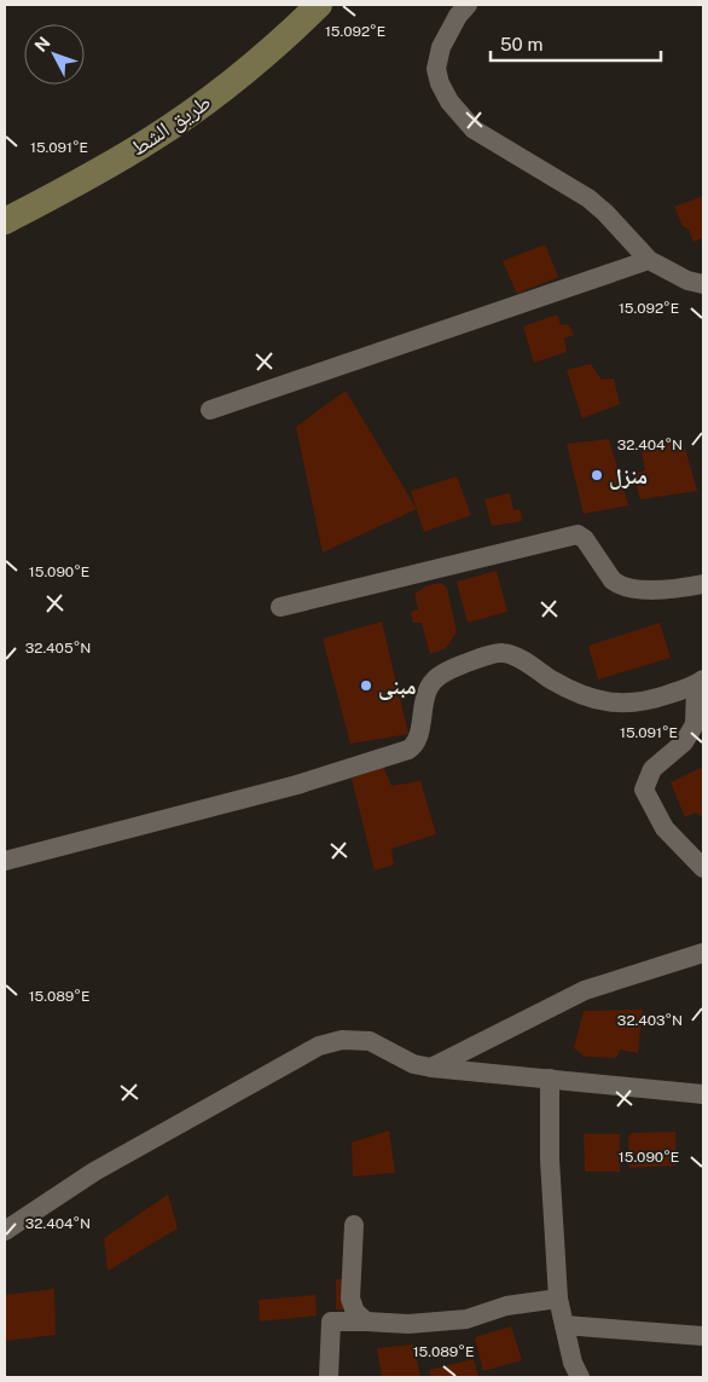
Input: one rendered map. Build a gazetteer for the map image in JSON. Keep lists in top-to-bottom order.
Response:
{
  "streets": {
    "main road": ["طريق الشط"]
  },
  "places": ["منزل", "مبنى"],
  "scale_bar": "50 m",
  "north": "top left",
  "coordinates": [
    "15.092°E",
    "15.091°E",
    "32.404°N",
    "15.090°E",
    "32.405°N",
    "15.089°E",
    "32.403°N"
  ]
}
